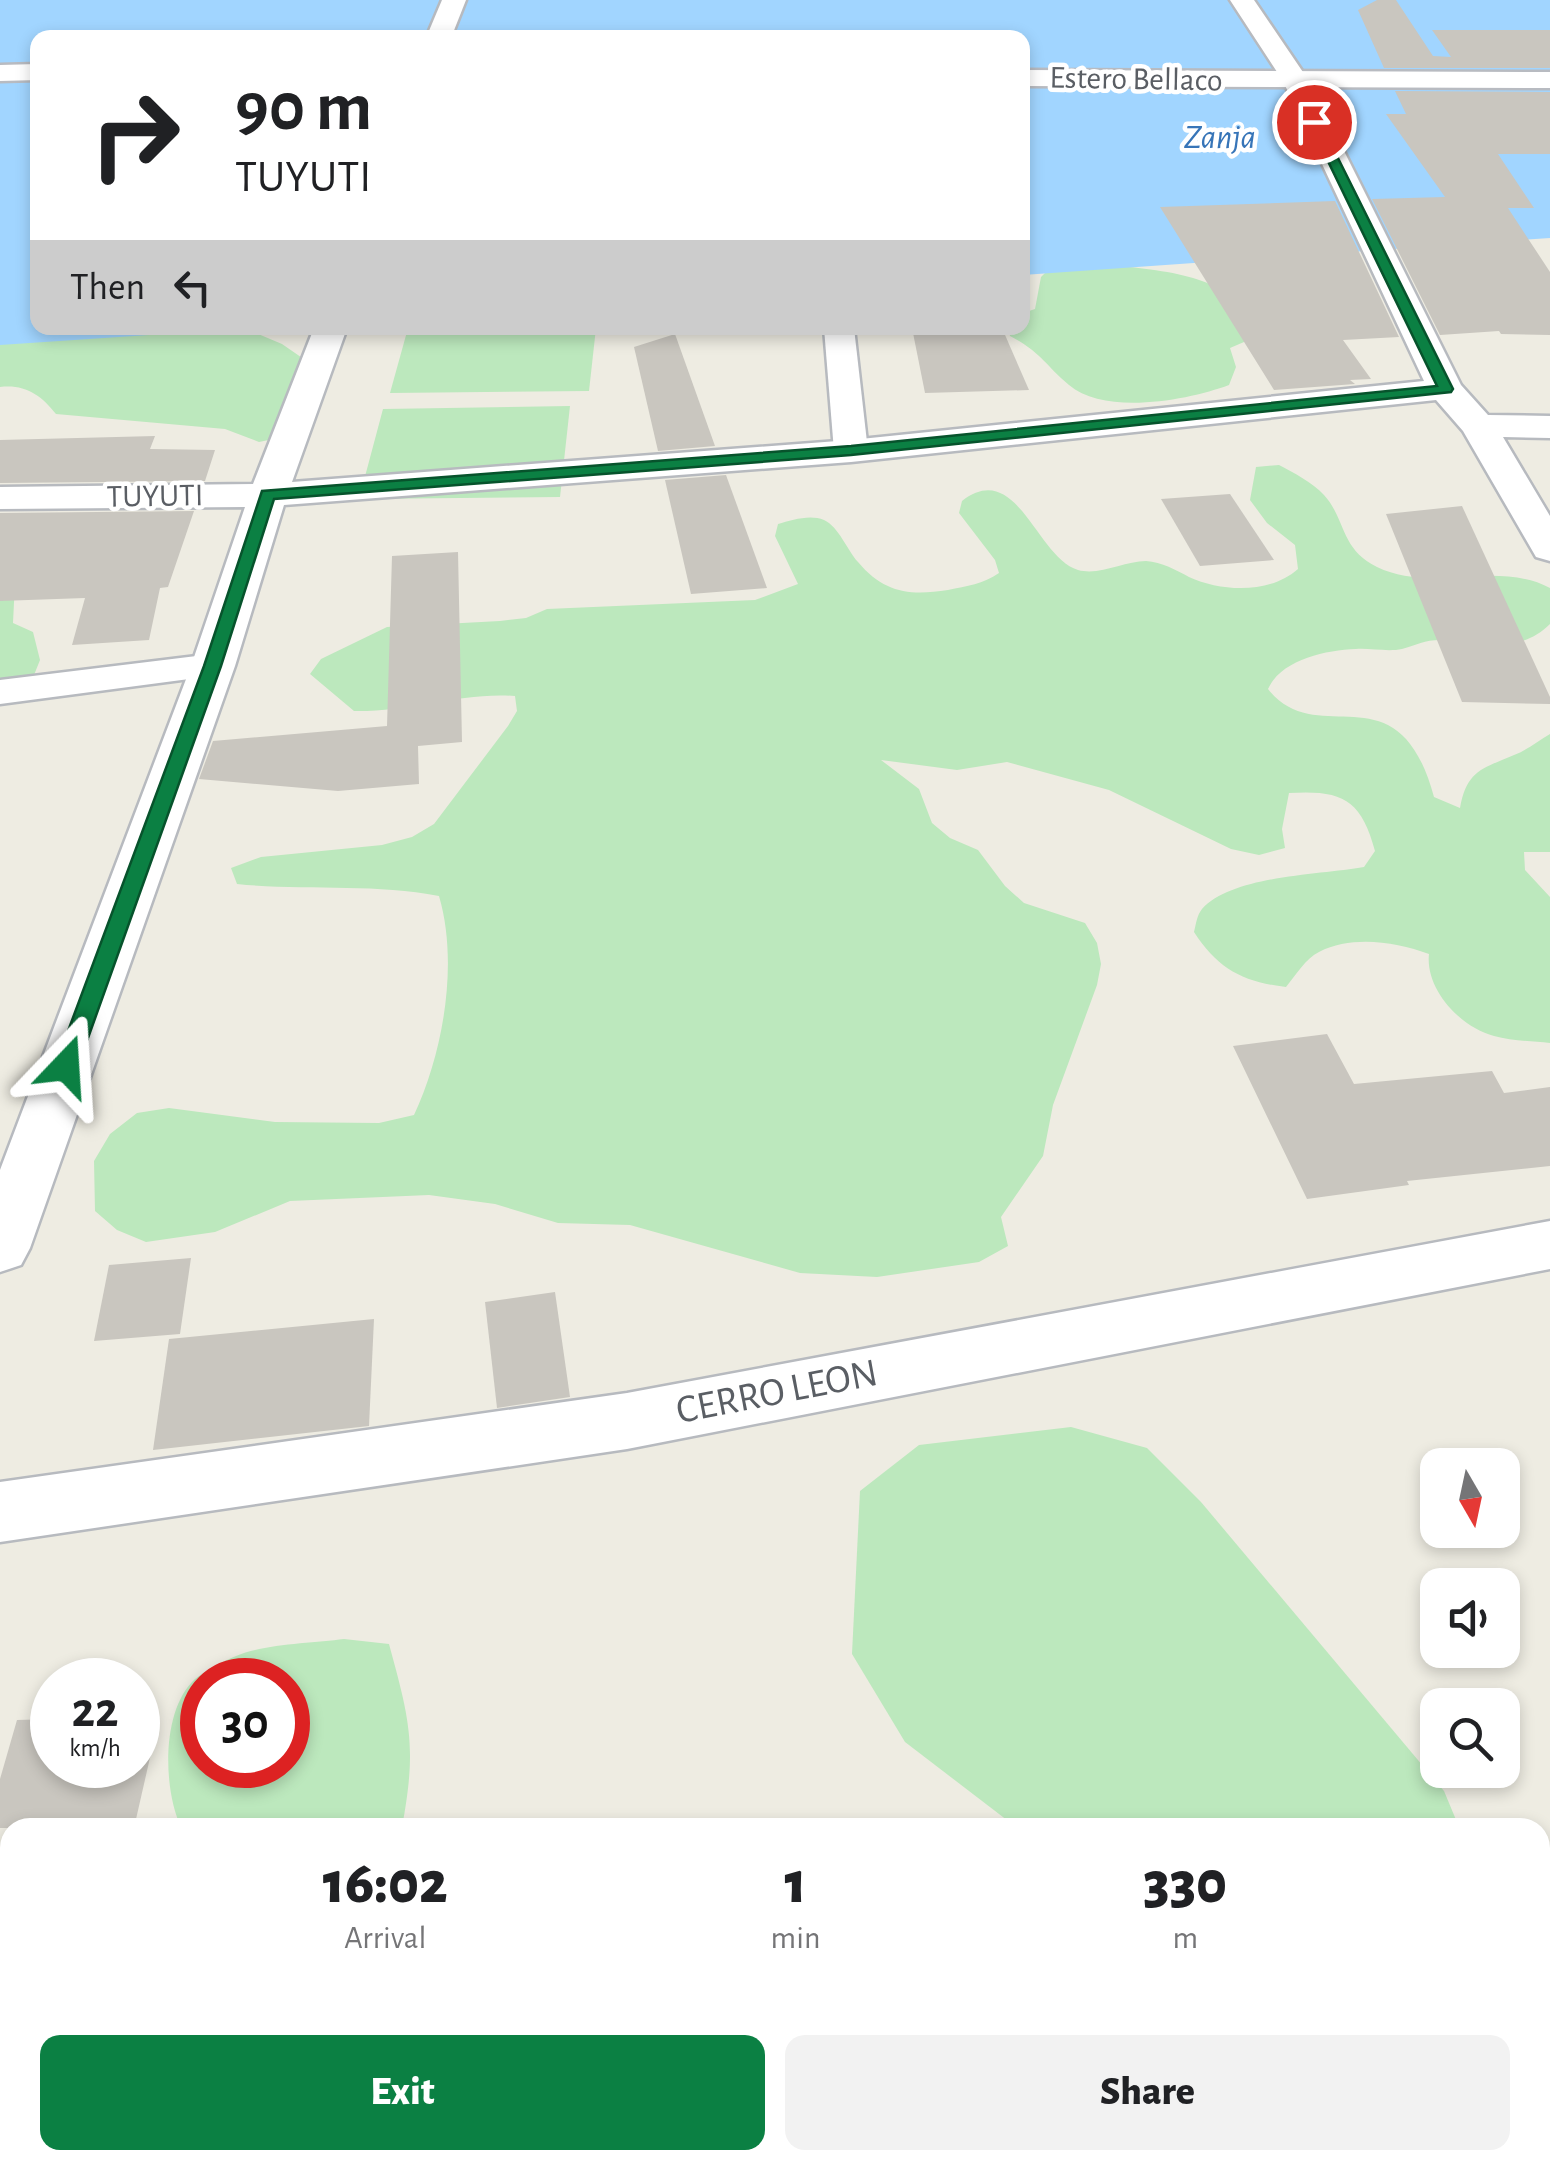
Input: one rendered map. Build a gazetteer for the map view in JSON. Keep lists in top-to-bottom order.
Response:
{
  "streets": {
    "street": ["Estero Bellaco", "TUYUTI", "CERRO LEON"]
  },
  "water": ["Zanja"],
  "north": "bottom",
  "page": {
    "turn": ["90 m", "TUYUTI"],
    "then": "Then",
    "speed": "22 km/h",
    "limit": "30",
    "eta": [
      "16:02",
      "Arrival",
      "1",
      "min",
      "330",
      "m"
    ],
    "buttons": ["Exit", "Share"]
  }
}
